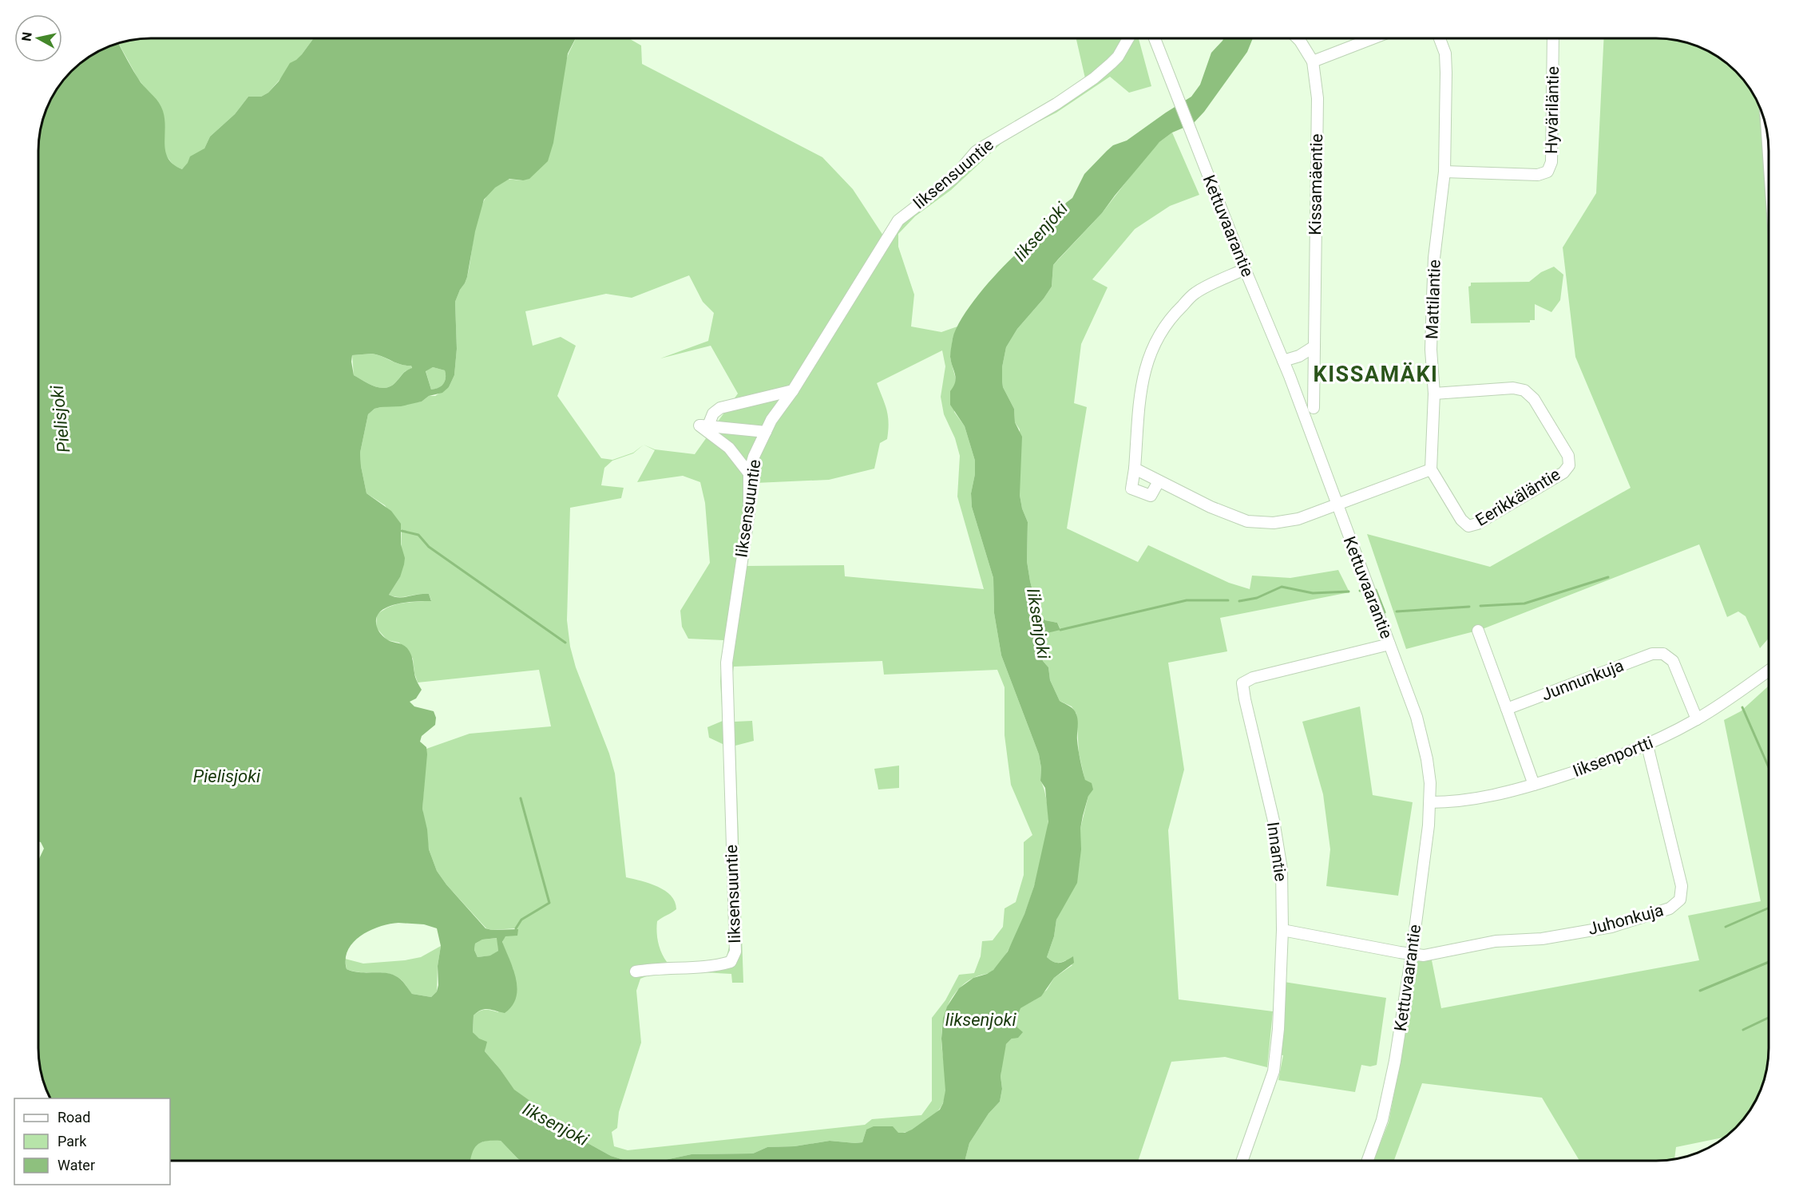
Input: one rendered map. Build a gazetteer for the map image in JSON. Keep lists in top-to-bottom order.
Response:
{
  "streets": {
    "street": [
      "Hyväriläntie",
      "Iiksensuuntie",
      "Kissamäentie",
      "Kettuvaarantie",
      "Mattilantie",
      "Eerikkäläntie",
      "Junnunkuja",
      "Iiksenportti",
      "Innantie",
      "Juhonkuja"
    ]
  },
  "crossings": [
    ["Hyväriläntie", "Mattilantie"],
    ["Kettuvaarantie", "Iiksenportti"],
    ["Kettuvaarantie", "Innantie"],
    ["Kettuvaarantie", "Juhonkuja"],
    ["Mattilantie", "Eerikkäläntie"],
    ["Junnunkuja", "Iiksenportti"],
    ["Iiksenportti", "Juhonkuja"],
    ["Innantie", "Juhonkuja"]
  ],
  "districts": ["KISSAMÄKI"],
  "water": ["Iiksenjoki", "Pielisjoki"],
  "legend": ["Road", "Park", "Water"],
  "north": "left"
}
